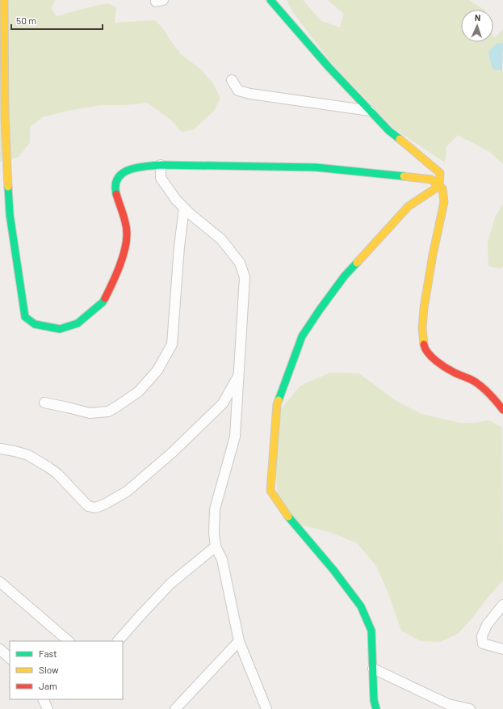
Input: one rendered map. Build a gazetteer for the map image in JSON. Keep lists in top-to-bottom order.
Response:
{
  "legend": ["Fast", "Slow", "Jam"],
  "scale_bar": "50 m",
  "north": "top"
}
